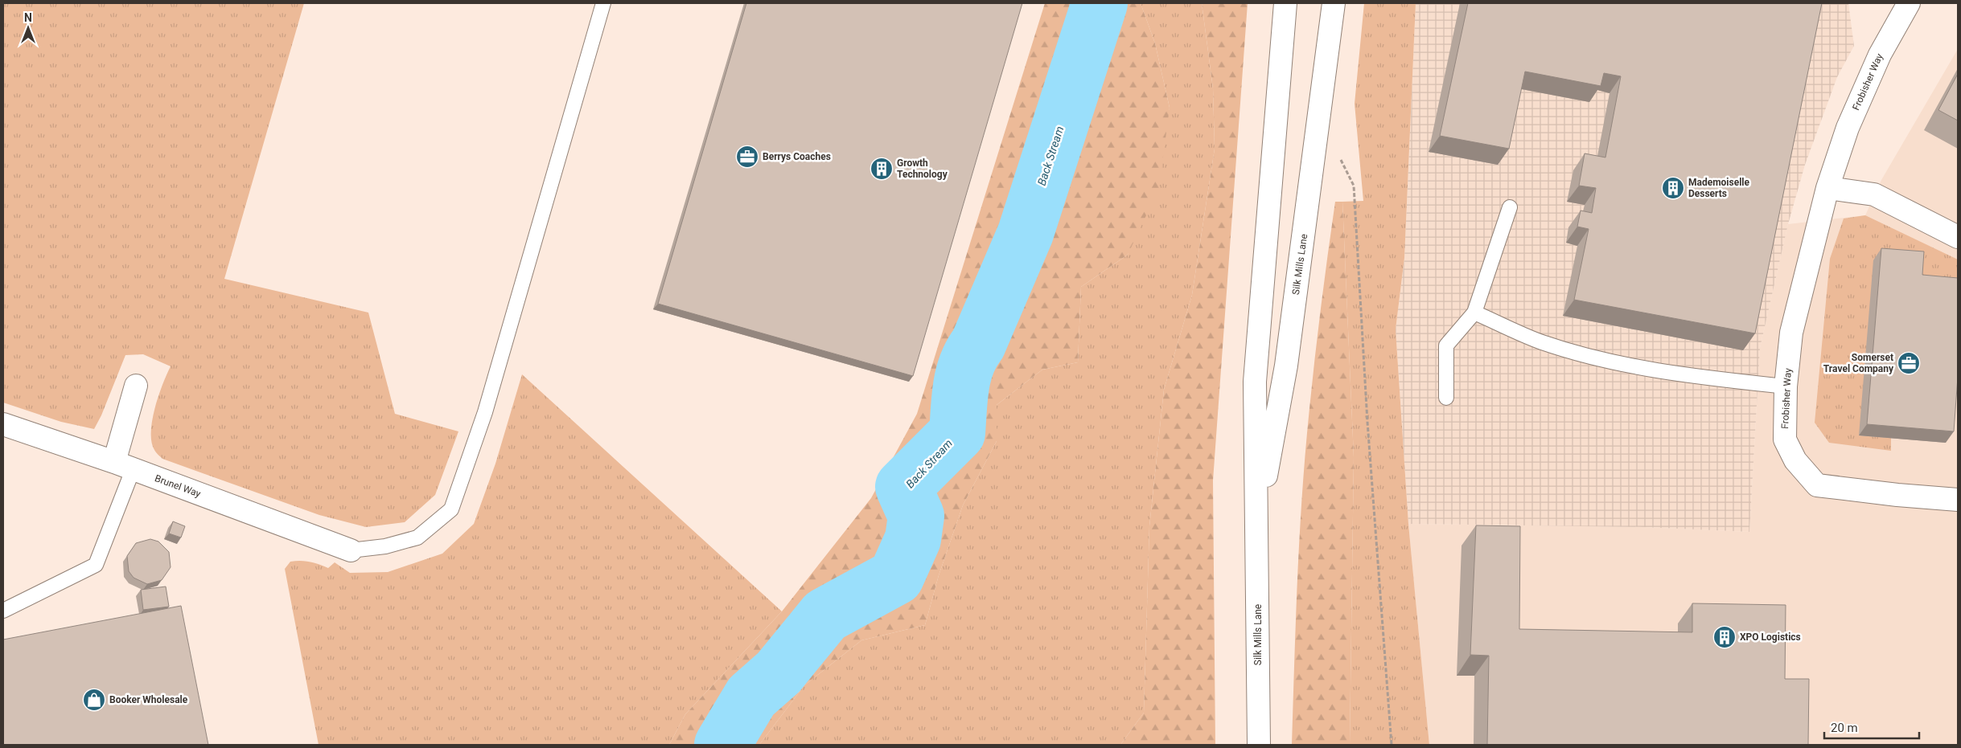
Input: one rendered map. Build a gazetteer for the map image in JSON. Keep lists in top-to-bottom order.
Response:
{
  "streets": {
    "main road": ["Frobisher Way", "Silk Mills Lane", "Brunel Way"]
  },
  "water": ["Back Stream"],
  "places": {
    "office": ["Berrys Coaches", "Somerset Travel Company"],
    "building": ["Growth Technology", "Mademoiselle Desserts", "XPO Logistics"],
    "shop": ["Booker Wholesale"]
  },
  "scale_bar": "20 m",
  "north": "top"
}
